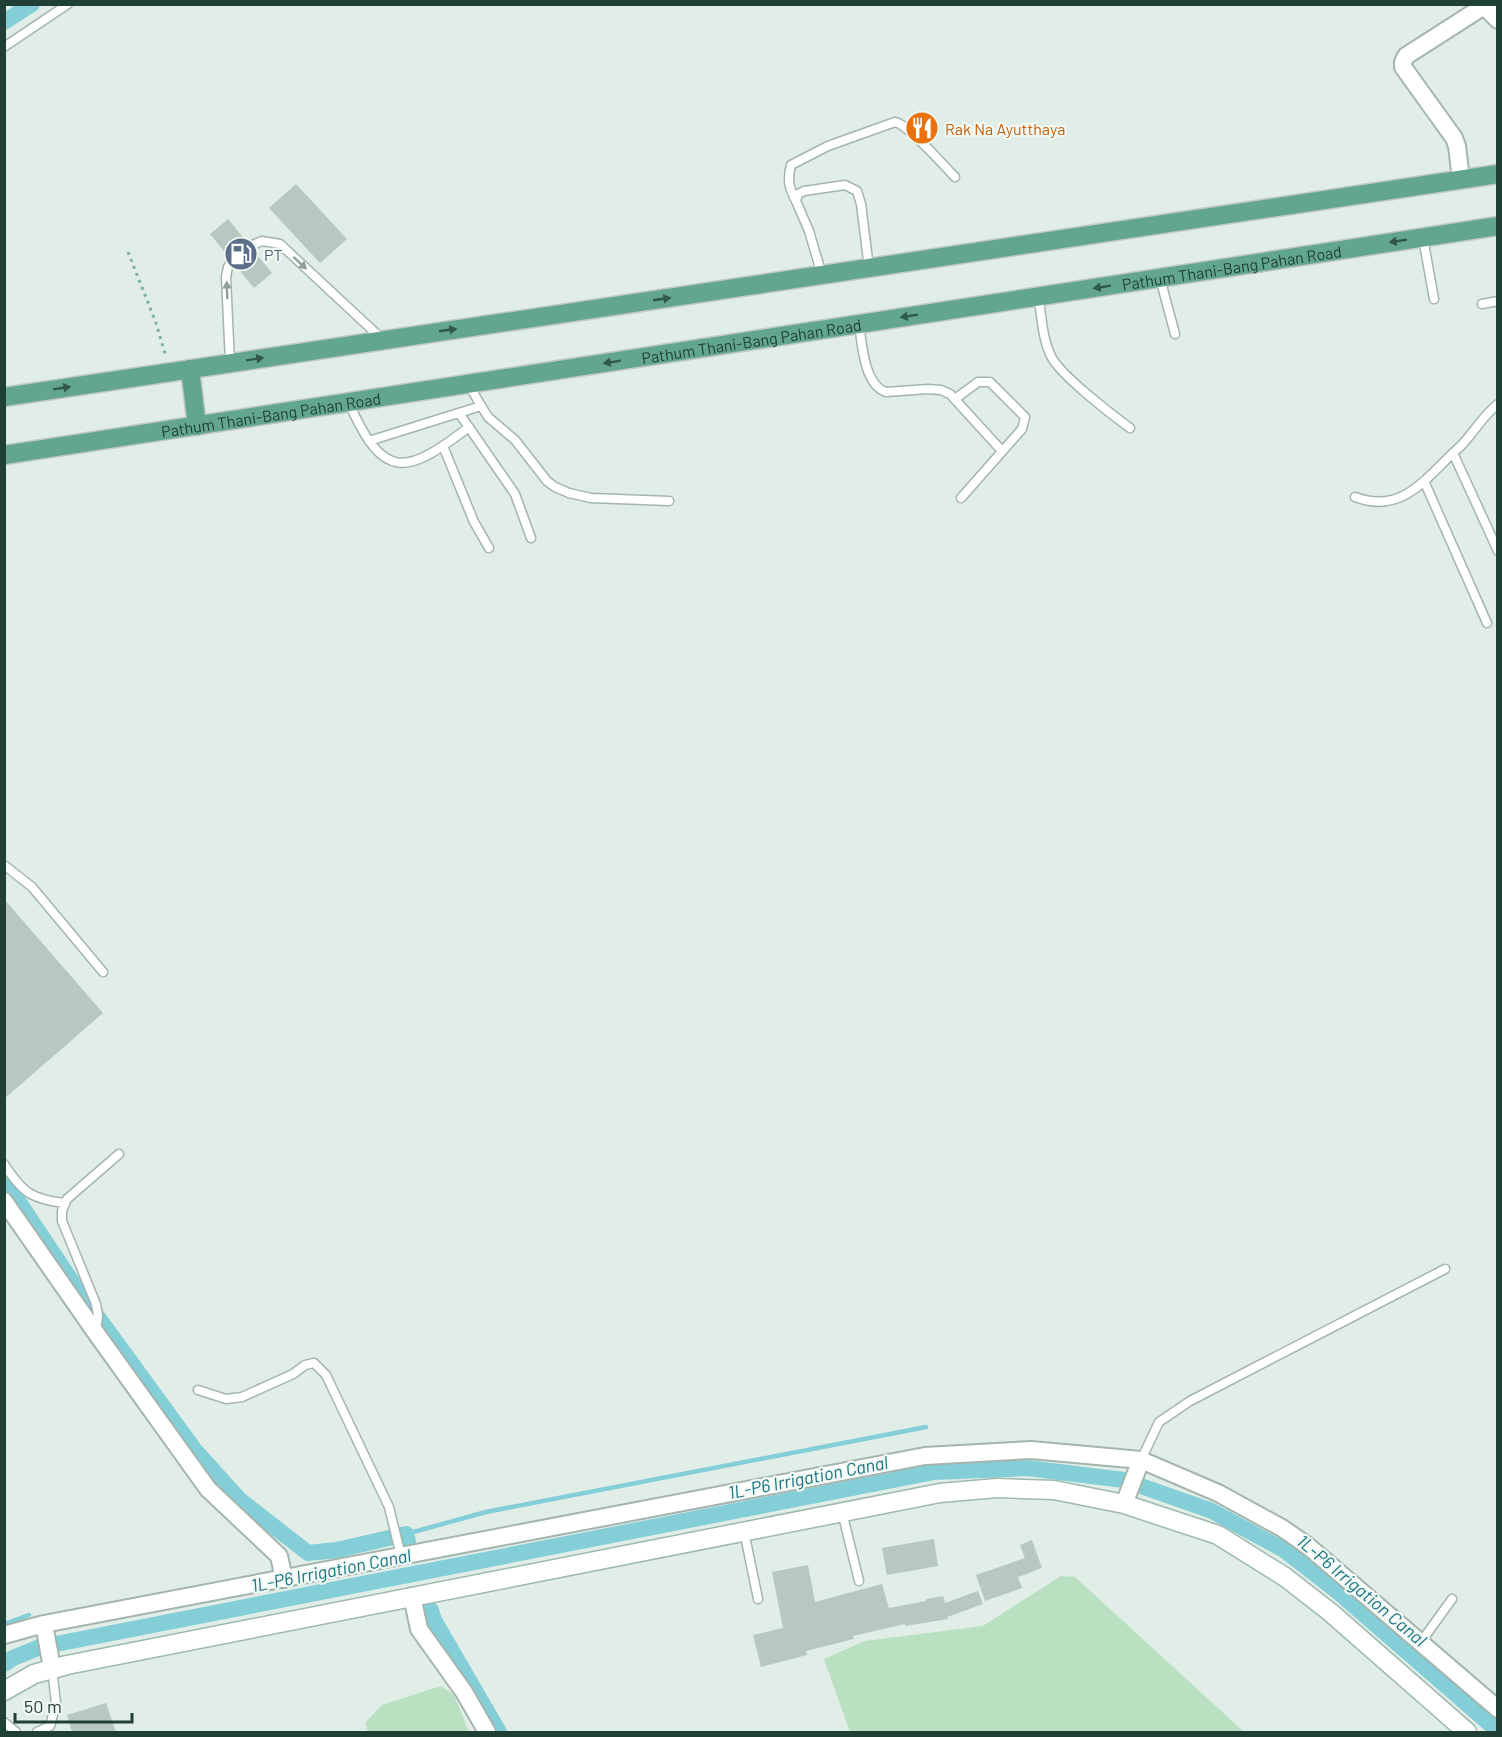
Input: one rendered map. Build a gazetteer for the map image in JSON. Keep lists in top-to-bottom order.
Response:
{
  "streets": {
    "main road": ["Pathum Thani-Bang Pahan Road"]
  },
  "water": ["1L-P6 Irrigation Canal"],
  "places": {
    "restaurant": ["Rak Na Ayutthaya"],
    "fuel station": ["PT"]
  },
  "scale_bar": "50 m"
}
